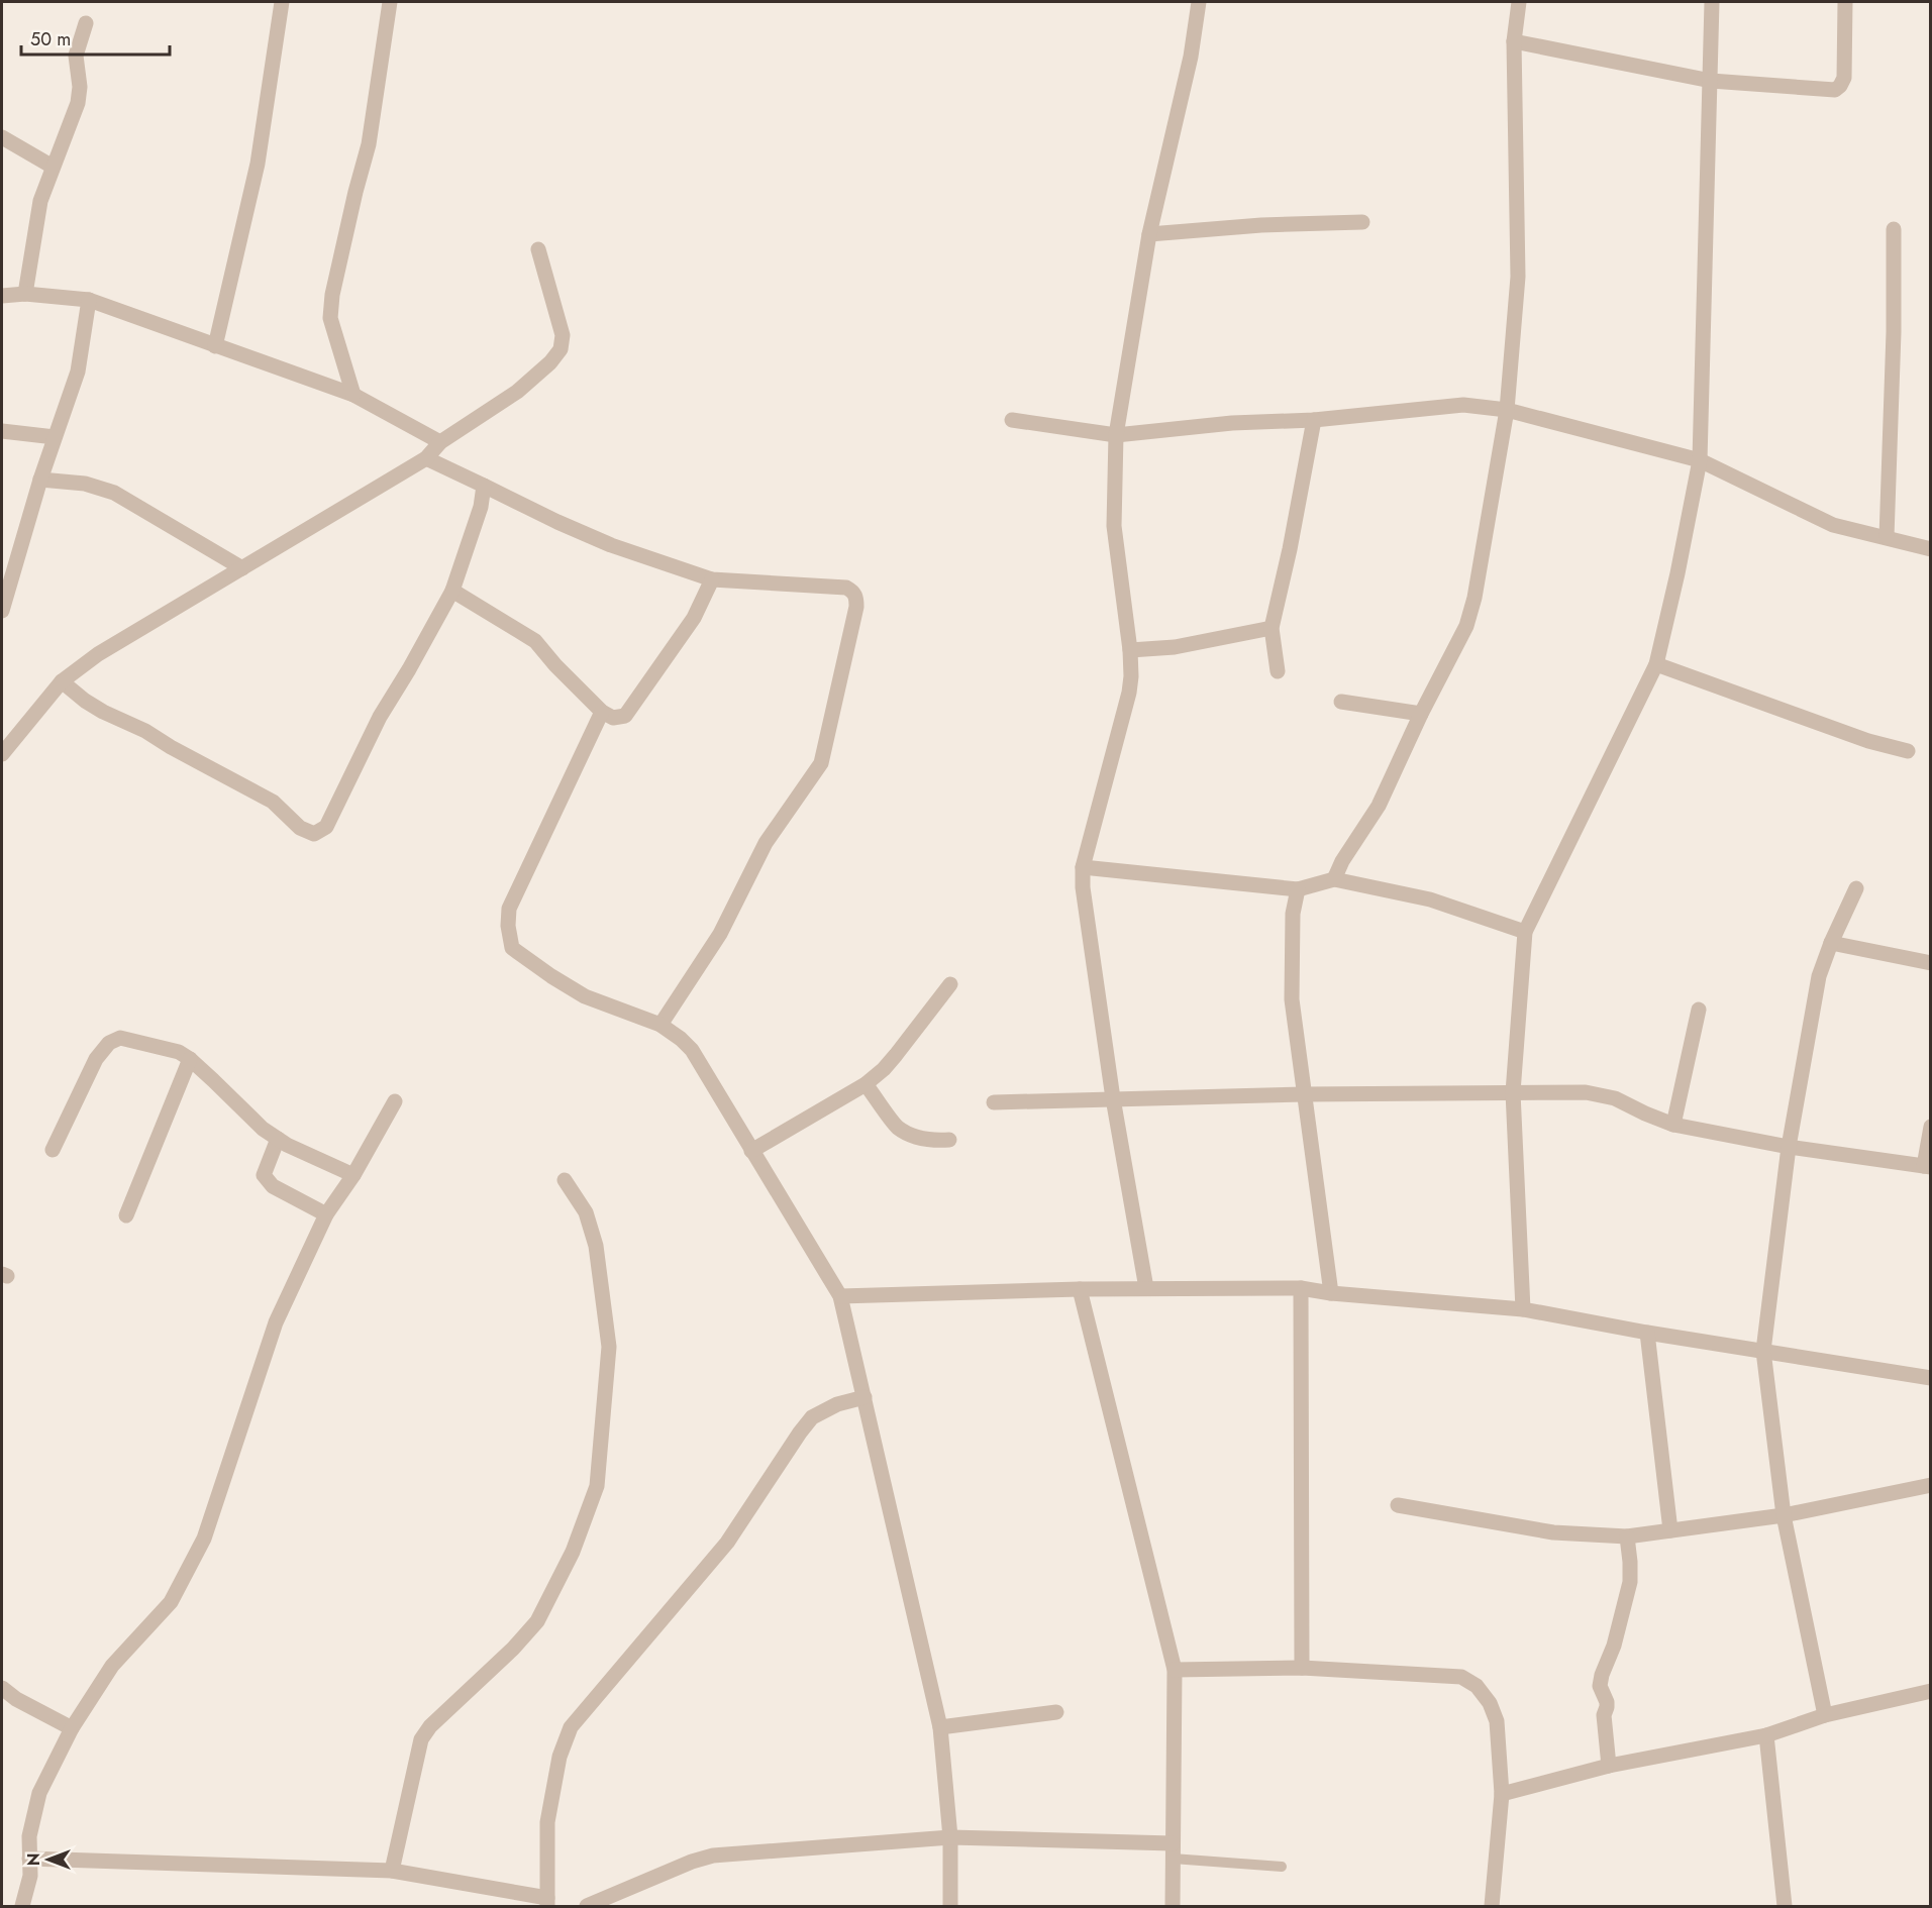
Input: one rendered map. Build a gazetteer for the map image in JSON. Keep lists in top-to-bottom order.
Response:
{
  "scale_bar": "50 m",
  "north": "left"
}
